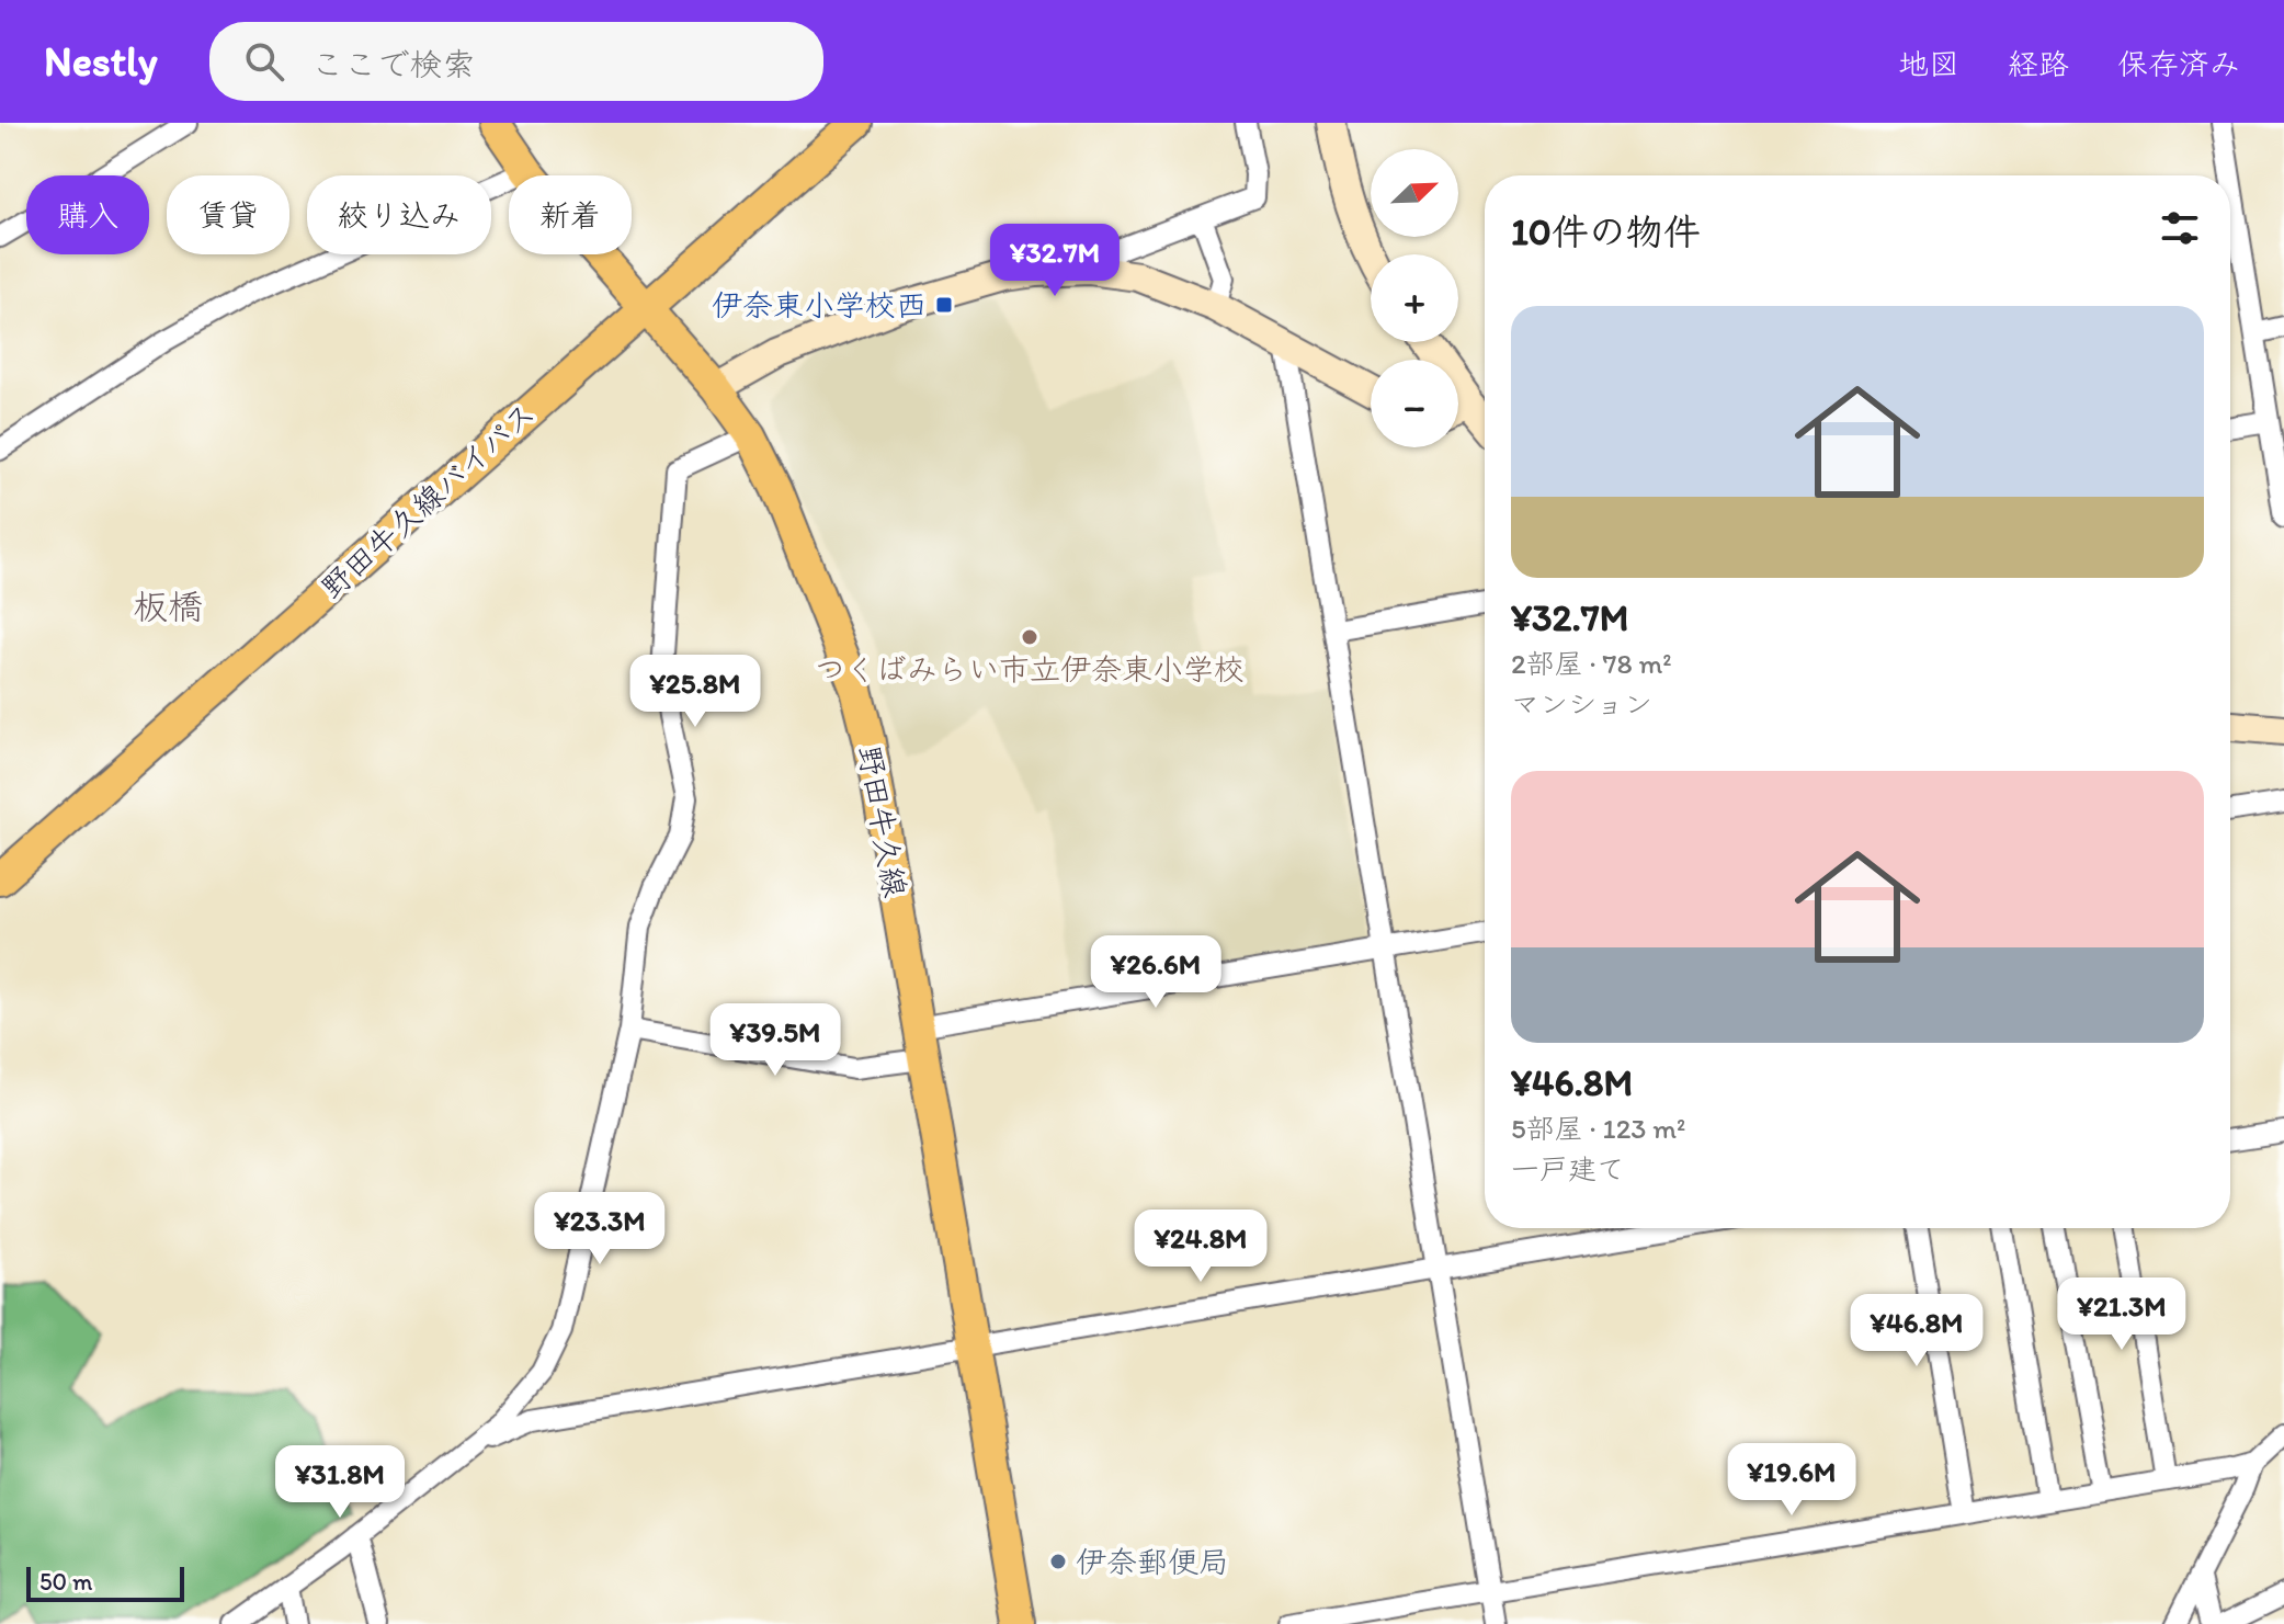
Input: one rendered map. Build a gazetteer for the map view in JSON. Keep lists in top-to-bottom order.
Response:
{
  "streets": {
    "main road": ["野田牛久線バイパス", "野田牛久線"]
  },
  "crossings": [
    ["野田牛久線バイパス", "野田牛久線"]
  ],
  "districts": ["板橋"],
  "places": {
    "transit": ["伊奈東小学校西"],
    "other": ["つくばみらい市立伊奈東小学校", "伊奈郵便局"]
  },
  "scale_bar": "50 m",
  "north": "top right",
  "page": {
    "header": "Nestly",
    "search": "ここで検索",
    "nav": ["地図", "経路", "保存済み"],
    "map_buttons": ["+", "−"],
    "chip": [
      "購入",
      "賃貸",
      "絞り込み",
      "新着"
    ],
    "heading": "10件の物件",
    "price": [
      "¥32.7M",
      "¥25.8M",
      "¥26.6M",
      "¥39.5M",
      "¥23.3M",
      "¥24.8M",
      "¥21.3M",
      "¥46.8M",
      "¥19.6M",
      "¥31.8M"
    ],
    "list": [
      {
        "name": "¥32.7M",
        "note": "2部屋 · 78 m² · マンション"
      },
      {
        "name": "¥46.8M",
        "note": "5部屋 · 123 m² · 一戸建て"
      }
    ],
    "scale": "50 m"
  }
}
